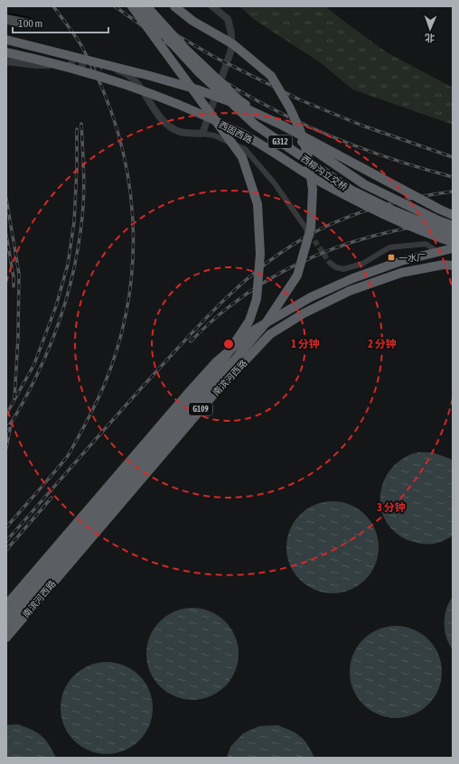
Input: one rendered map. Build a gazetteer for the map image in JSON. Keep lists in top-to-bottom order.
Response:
{
  "streets": {
    "highway": [
      "西固西路",
      "G312",
      "西柳沟立交桥",
      "南滨河西路",
      "G109"
    ]
  },
  "places": {
    "transit": ["一水厂"]
  },
  "scale_bar": "100 m",
  "north": "bottom",
  "rings": ["1 分钟", "2 分钟", "3 分钟"]
}
